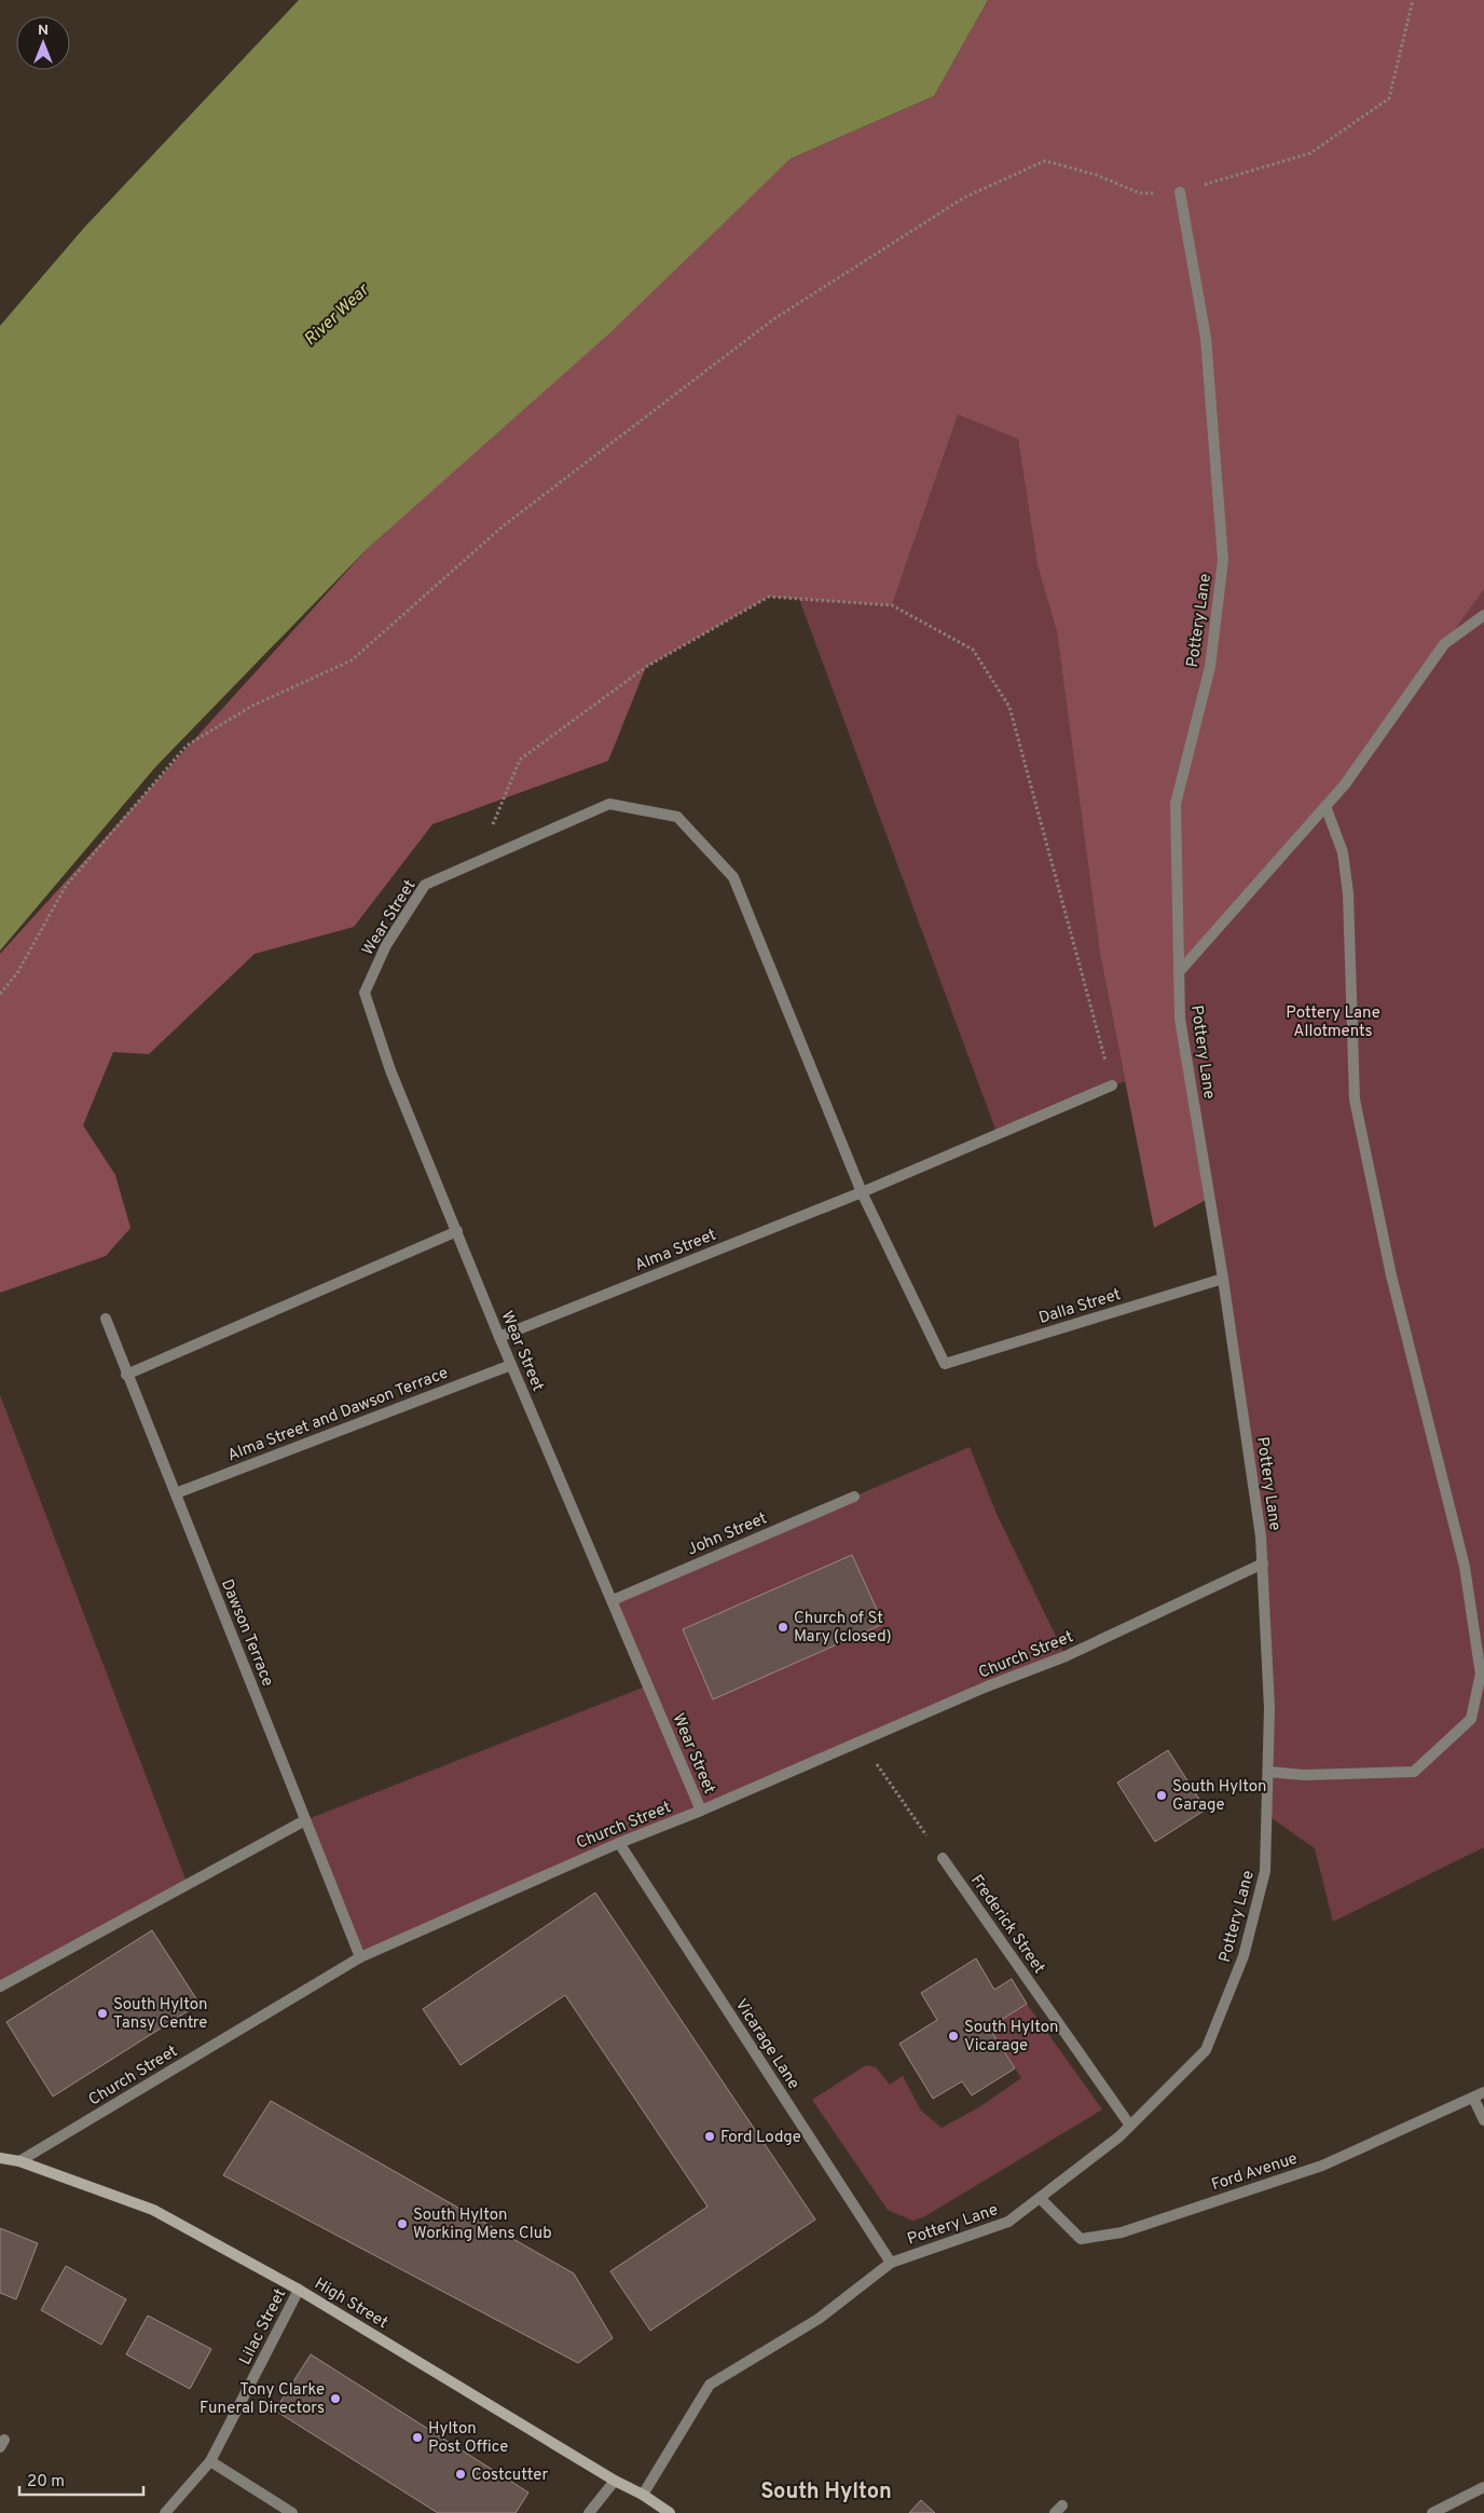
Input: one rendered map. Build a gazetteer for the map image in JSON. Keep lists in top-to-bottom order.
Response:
{
  "streets": {
    "street": [
      "Pottery Lane",
      "Wear Street",
      "Alma Street",
      "Dalla Street",
      "Alma Street and Dawson Terrace",
      "John Street",
      "Dawson Terrace",
      "Church Street",
      "Frederick Street",
      "Vicarage Lane",
      "Ford Avenue",
      "High Street",
      "Lilac Street"
    ]
  },
  "crossings": [
    ["Pottery Lane", "Dalla Street"],
    ["Pottery Lane", "Church Street"],
    ["Pottery Lane", "Frederick Street"],
    ["Pottery Lane", "Vicarage Lane"],
    ["Pottery Lane", "Ford Avenue"],
    ["Pottery Lane", "High Street"],
    ["Wear Street", "Alma Street"],
    ["Wear Street", "Dalla Street"],
    ["Wear Street", "Alma Street and Dawson Terrace"],
    ["Wear Street", "John Street"],
    ["Wear Street", "Church Street"],
    ["Alma Street and Dawson Terrace", "Dawson Terrace"],
    ["Dawson Terrace", "Church Street"],
    ["Church Street", "Vicarage Lane"],
    ["Church Street", "High Street"],
    ["High Street", "Lilac Street"]
  ],
  "districts": ["South Hylton"],
  "water": ["River Wear"],
  "parks": ["Pottery Lane Allotments"],
  "places": [
    "Church of St Mary (closed)",
    "South Hylton Garage",
    "South Hylton Tansy Centre",
    "South Hylton Vicarage",
    "Ford Lodge",
    "South Hylton Working Mens Club",
    "Tony Clarke Funeral Directors",
    "Hylton Post Office",
    "Costcutter"
  ],
  "scale_bar": "20 m",
  "north": "top"
}
